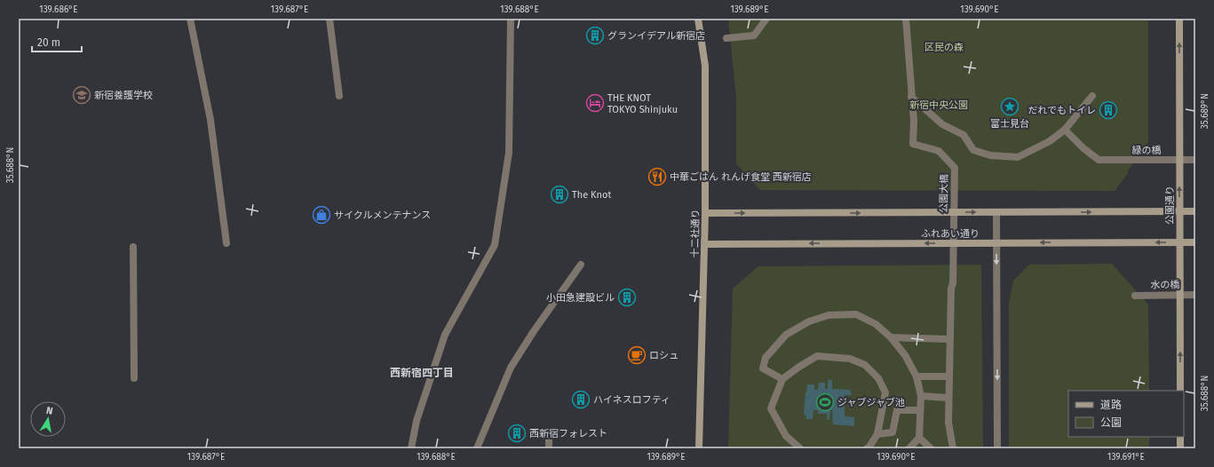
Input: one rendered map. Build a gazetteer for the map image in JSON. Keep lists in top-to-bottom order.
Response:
{
  "streets": {
    "main road": ["公園通り", "十二社通り", "ふれあい通り"],
    "street": ["緑の橋", "公園大橋", "水の橋"]
  },
  "crossings": [
    ["公園通り", "ふれあい通り"],
    ["十二社通り", "ふれあい通り"]
  ],
  "one_way": ["公園通り"],
  "districts": ["西新宿四丁目"],
  "parks": ["区民の森", "新宿中央公園"],
  "places": {
    "building": [
      "グランイデアル新宿店",
      "だれでもトイレ",
      "The Knot",
      "小田急建設ビル",
      "ハイネスロフティ",
      "西新宿フォレスト"
    ],
    "school or university": ["新宿養護学校"],
    "hotel": ["THE KNOT TOKYO Shinjuku"],
    "place": ["富士見台"],
    "restaurant": ["中華ごはん れんげ食堂 西新宿店"],
    "shop": ["サイクルメンテナンス"],
    "cafe": ["ロシュ"],
    "sports": ["ジャブジャブ池"]
  },
  "legend": ["道路", "公園"],
  "scale_bar": "20 m",
  "north": "top",
  "coordinates": [
    "139.686°E",
    "139.687°E",
    "139.688°E",
    "139.689°E",
    "139.690°E",
    "35.689°N",
    "35.688°N",
    "139.691°E"
  ]
}
